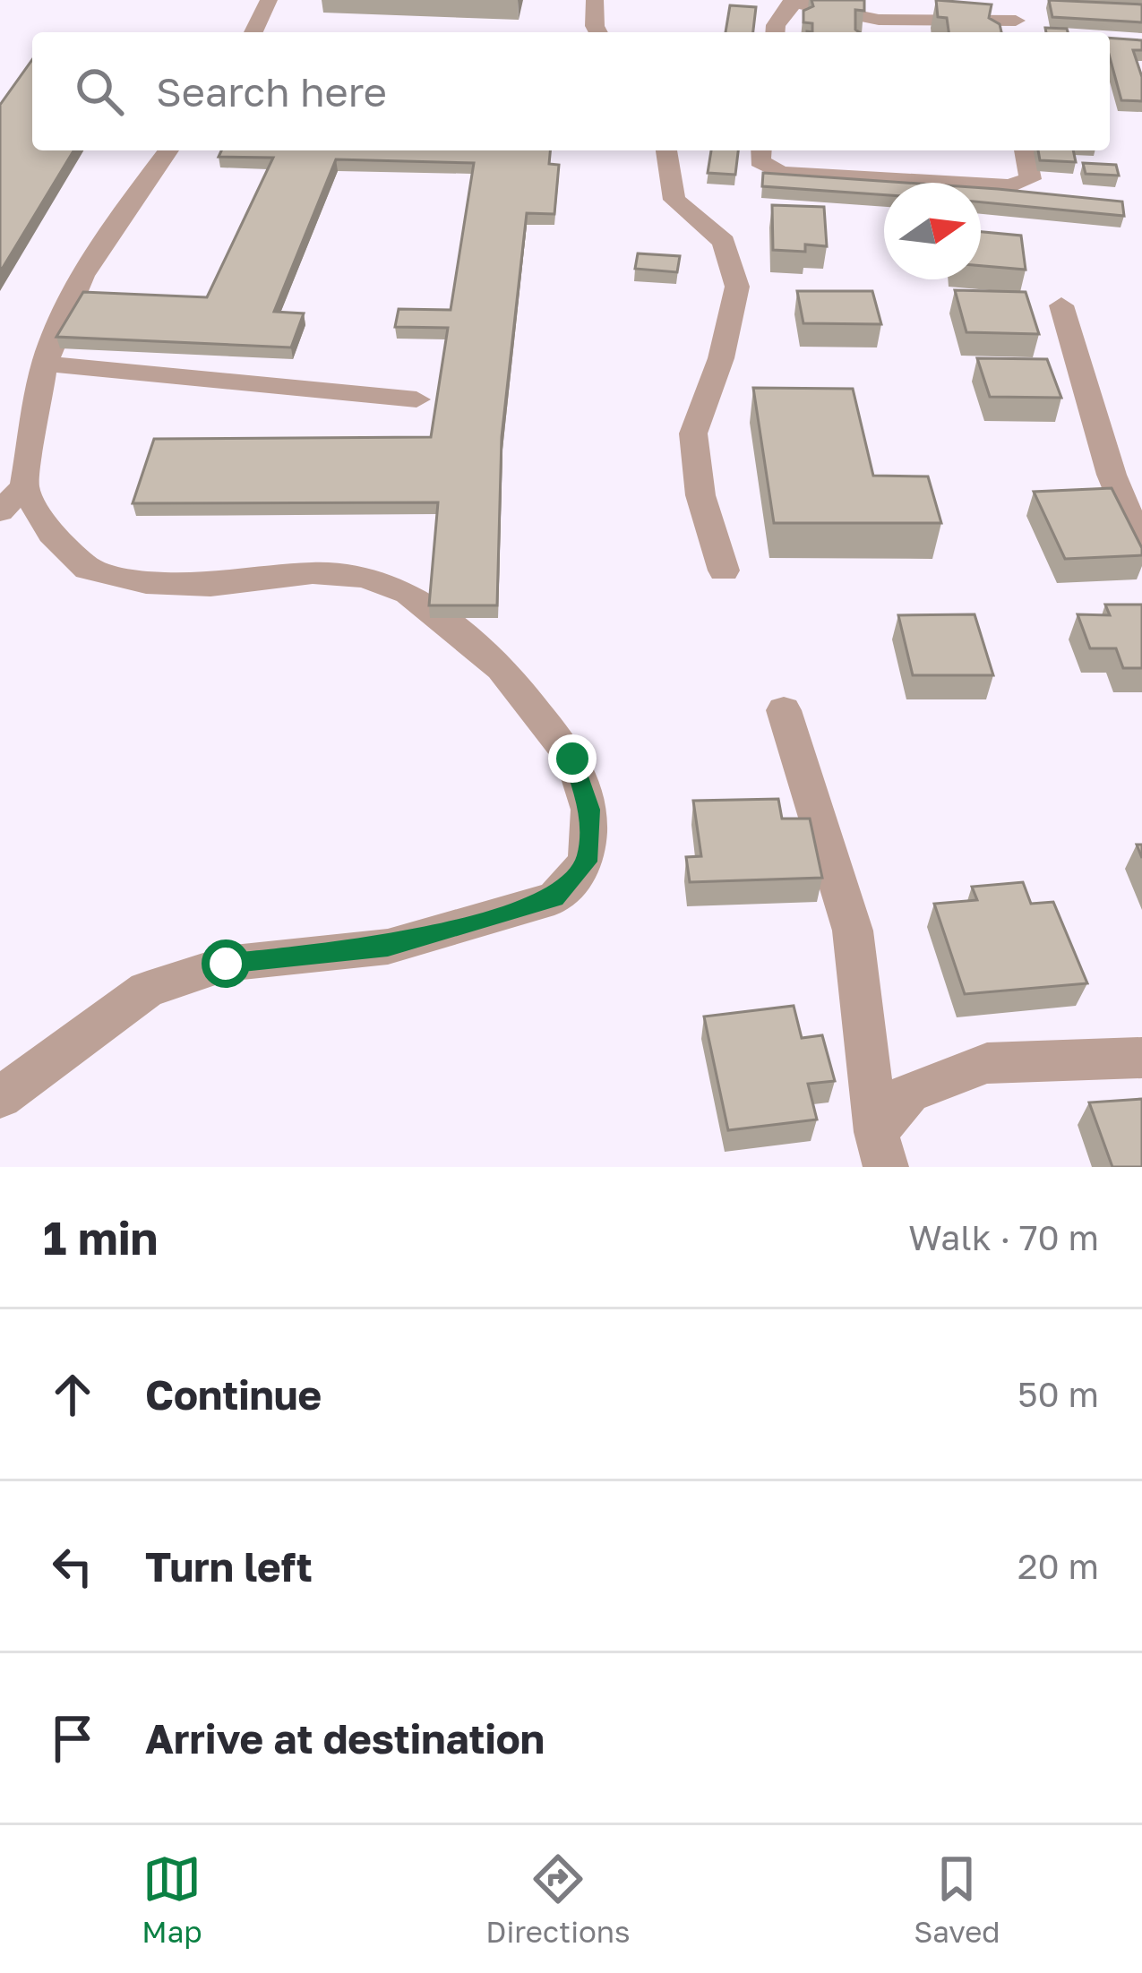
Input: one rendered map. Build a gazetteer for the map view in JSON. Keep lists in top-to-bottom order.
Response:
{
  "north": "right",
  "page": {
    "search": "Search here",
    "heading": ["1 min", "Walk · 70 m"],
    "list": [
      ["Continue", "50 m"],
      ["Turn left", "20 m"],
      "Arrive at destination"
    ],
    "nav": ["Map", "Directions", "Saved"]
  }
}
